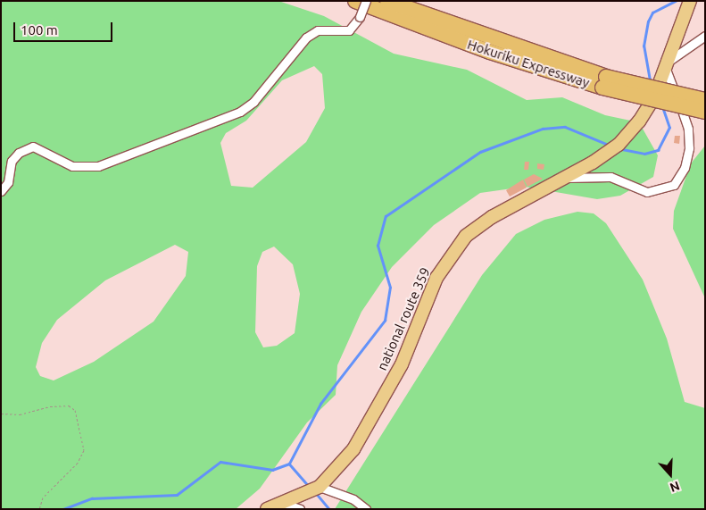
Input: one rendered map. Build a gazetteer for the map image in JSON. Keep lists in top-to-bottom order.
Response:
{
  "streets": {
    "highway": ["Hokuriku Expressway", "national route 359"]
  },
  "scale_bar": "100 m",
  "north": "bottom"
}
